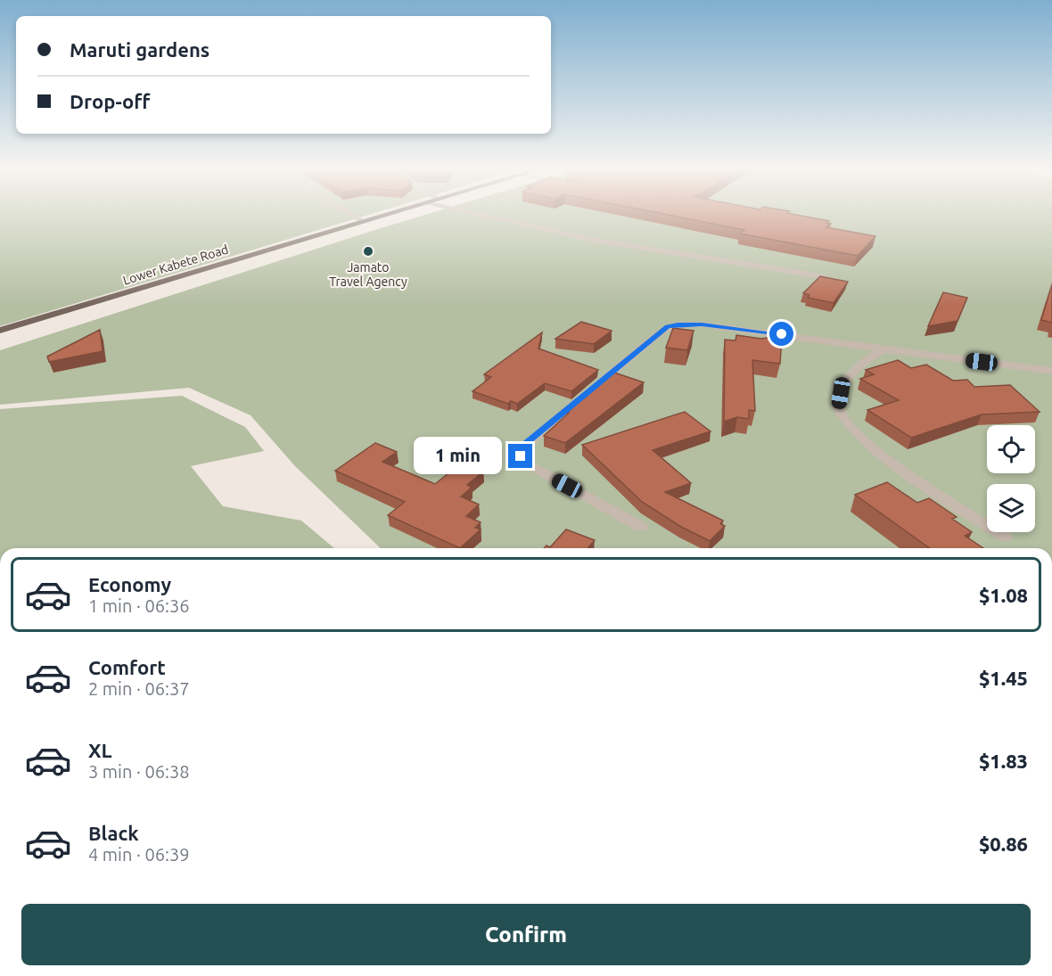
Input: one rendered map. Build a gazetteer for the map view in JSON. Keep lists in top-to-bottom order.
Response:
{
  "streets": {
    "main road": ["Lower Kabete Road"]
  },
  "places": ["Jamato Travel Agency"],
  "page": {
    "banner": ["Maruti gardens", "Drop-off"],
    "bubble": "1 min",
    "list": [
      {
        "name": "Economy",
        "note": "1 min · 06:36",
        "value": "$1.08"
      },
      {
        "name": "Comfort",
        "note": "2 min · 06:37",
        "value": "$1.45"
      },
      {
        "name": "XL",
        "note": "3 min · 06:38",
        "value": "$1.83"
      },
      {
        "name": "Black",
        "note": "4 min · 06:39",
        "value": "$0.86"
      }
    ],
    "buttons": "Confirm"
  }
}
